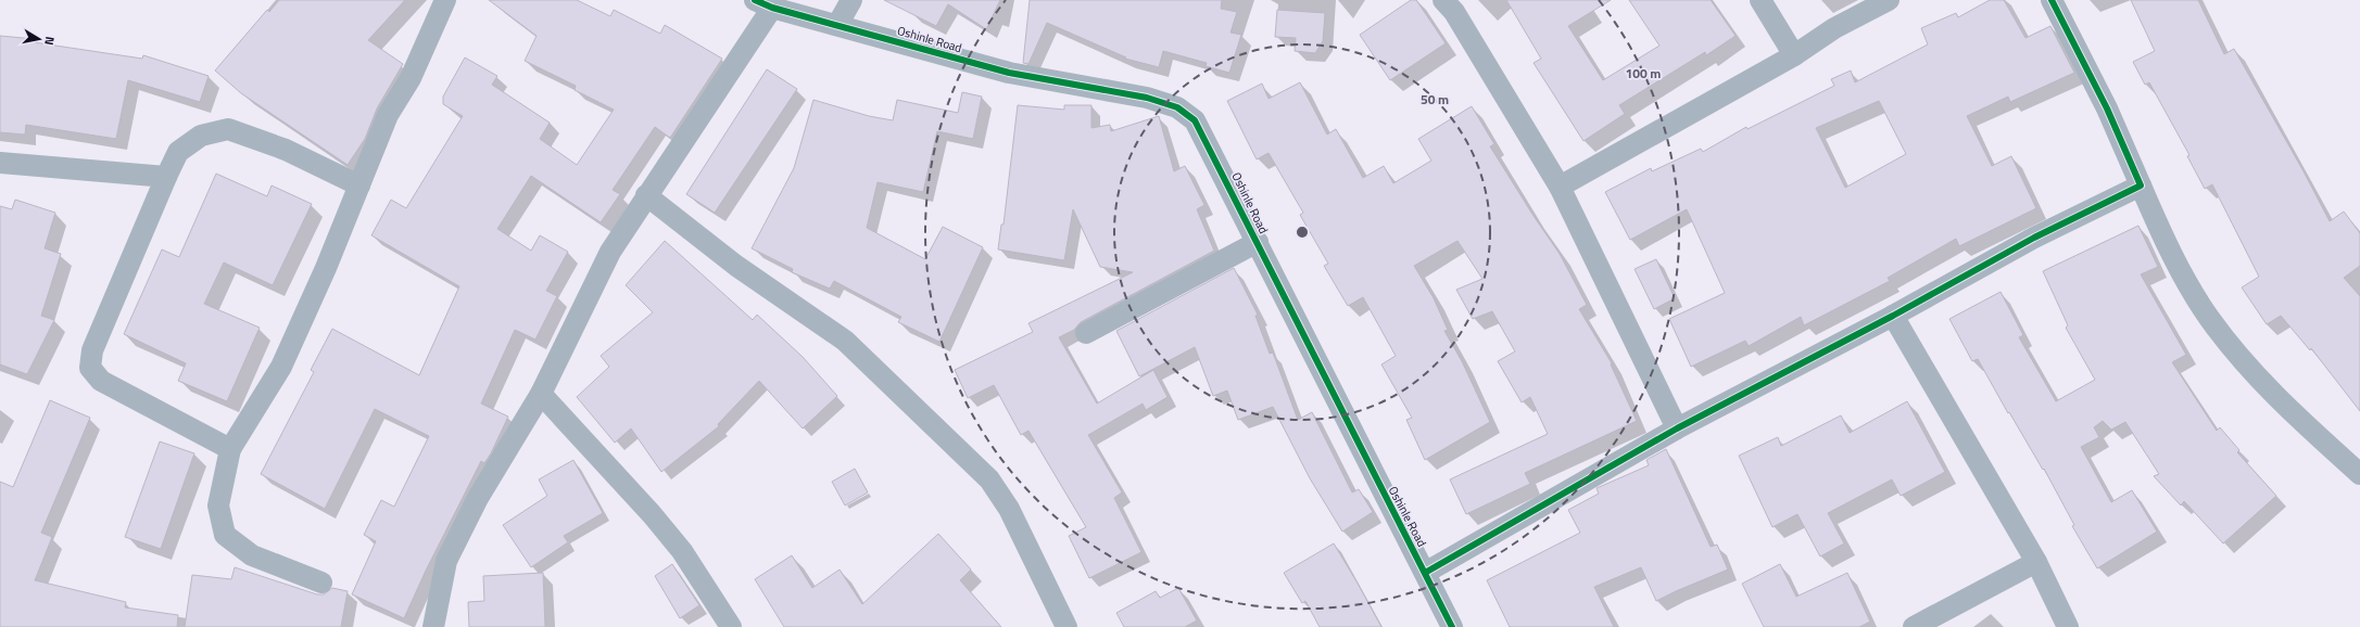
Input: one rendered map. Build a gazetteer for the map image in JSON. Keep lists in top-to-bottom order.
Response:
{
  "streets": {
    "street": ["Oshinle Road"]
  },
  "north": "right",
  "rings": ["100 m", "50 m"]
}
